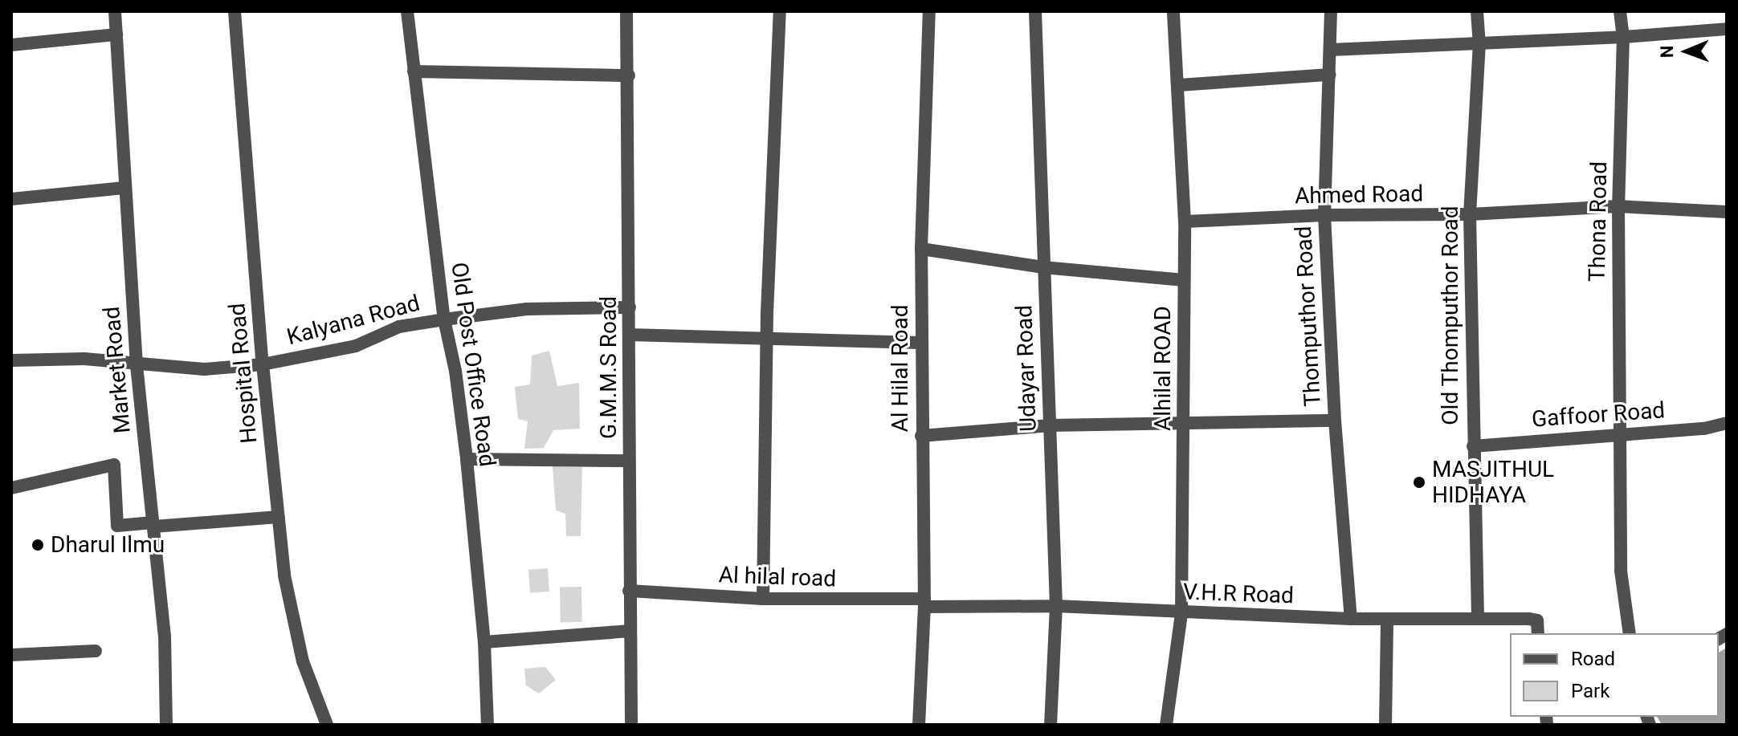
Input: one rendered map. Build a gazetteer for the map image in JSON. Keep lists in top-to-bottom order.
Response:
{
  "streets": {
    "street": [
      "Ahmed Road",
      "Thona Road",
      "Old Thomputhor Road",
      "Thomputhor Road",
      "Kalyana Road",
      "Old Post Office Road",
      "G.M.M.S Road",
      "Al Hilal Road",
      "Udayar Road",
      "Alhilal ROAD",
      "Market Road",
      "Hospital Road",
      "Gaffoor Road",
      "Al hilal road",
      "V.H.R Road"
    ]
  },
  "crossings": [
    ["Ahmed Road", "Thona Road"],
    ["Ahmed Road", "Old Thomputhor Road"],
    ["Ahmed Road", "Thomputhor Road"],
    ["Ahmed Road", "Alhilal ROAD"],
    ["Thona Road", "Gaffoor Road"],
    ["Old Thomputhor Road", "Gaffoor Road"],
    ["Old Thomputhor Road", "V.H.R Road"],
    ["Thomputhor Road", "V.H.R Road"],
    ["Kalyana Road", "Old Post Office Road"],
    ["Kalyana Road", "G.M.M.S Road"],
    ["Kalyana Road", "Market Road"],
    ["Kalyana Road", "Hospital Road"],
    ["G.M.M.S Road", "Al hilal road"],
    ["Al Hilal Road", "Al hilal road"],
    ["Al Hilal Road", "V.H.R Road"],
    ["Udayar Road", "V.H.R Road"],
    ["Alhilal ROAD", "V.H.R Road"],
    ["Al hilal road", "V.H.R Road"]
  ],
  "places": ["MASJITHUL HIDHAYA", "Dharul Ilmu"],
  "legend": ["Road", "Park"],
  "north": "left"
}
